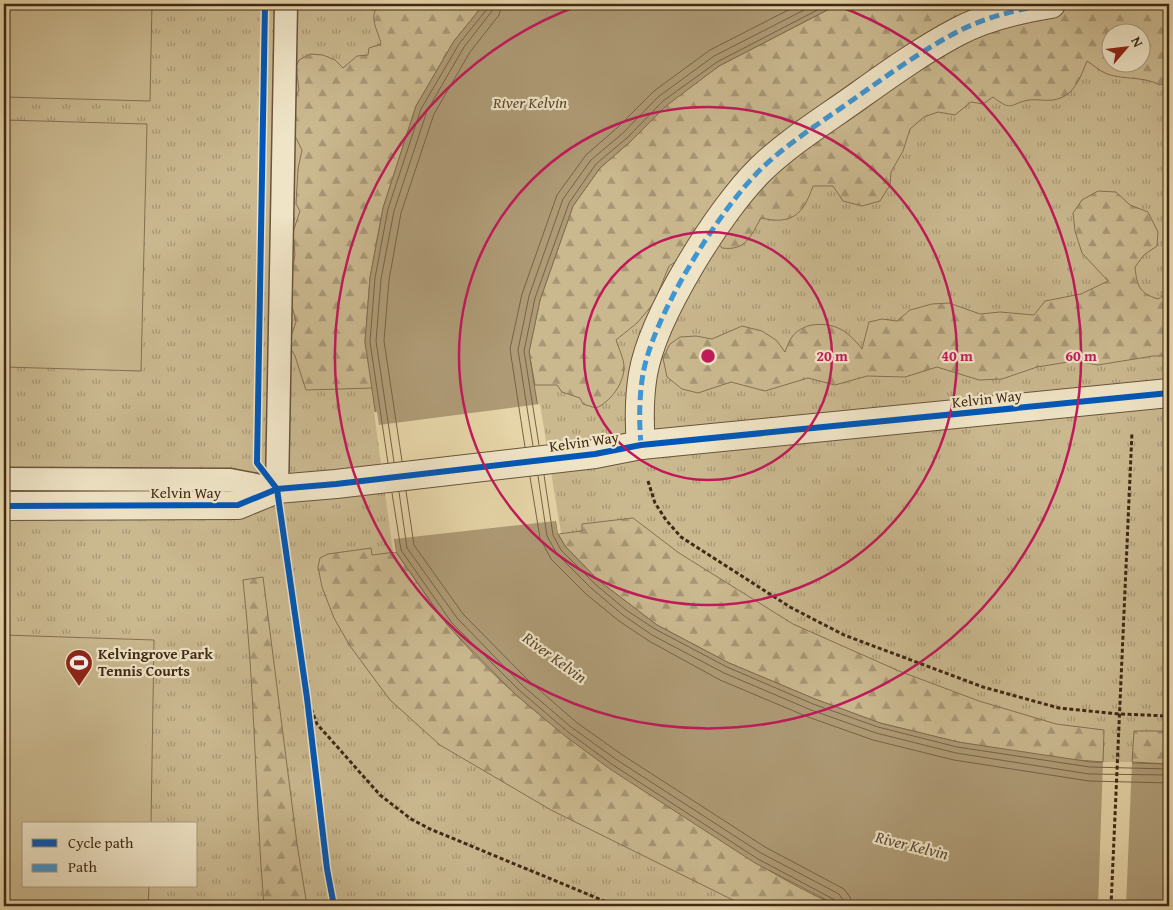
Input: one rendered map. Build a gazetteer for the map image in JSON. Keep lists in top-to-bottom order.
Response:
{
  "streets": {
    "street": ["Kelvin Way"]
  },
  "water": ["River Kelvin"],
  "places": {
    "sports": ["Kelvingrove Park Tennis Courts"]
  },
  "legend": ["Cycle path", "Path"],
  "north": "top right",
  "rings": ["20 m", "40 m", "60 m"]
}
